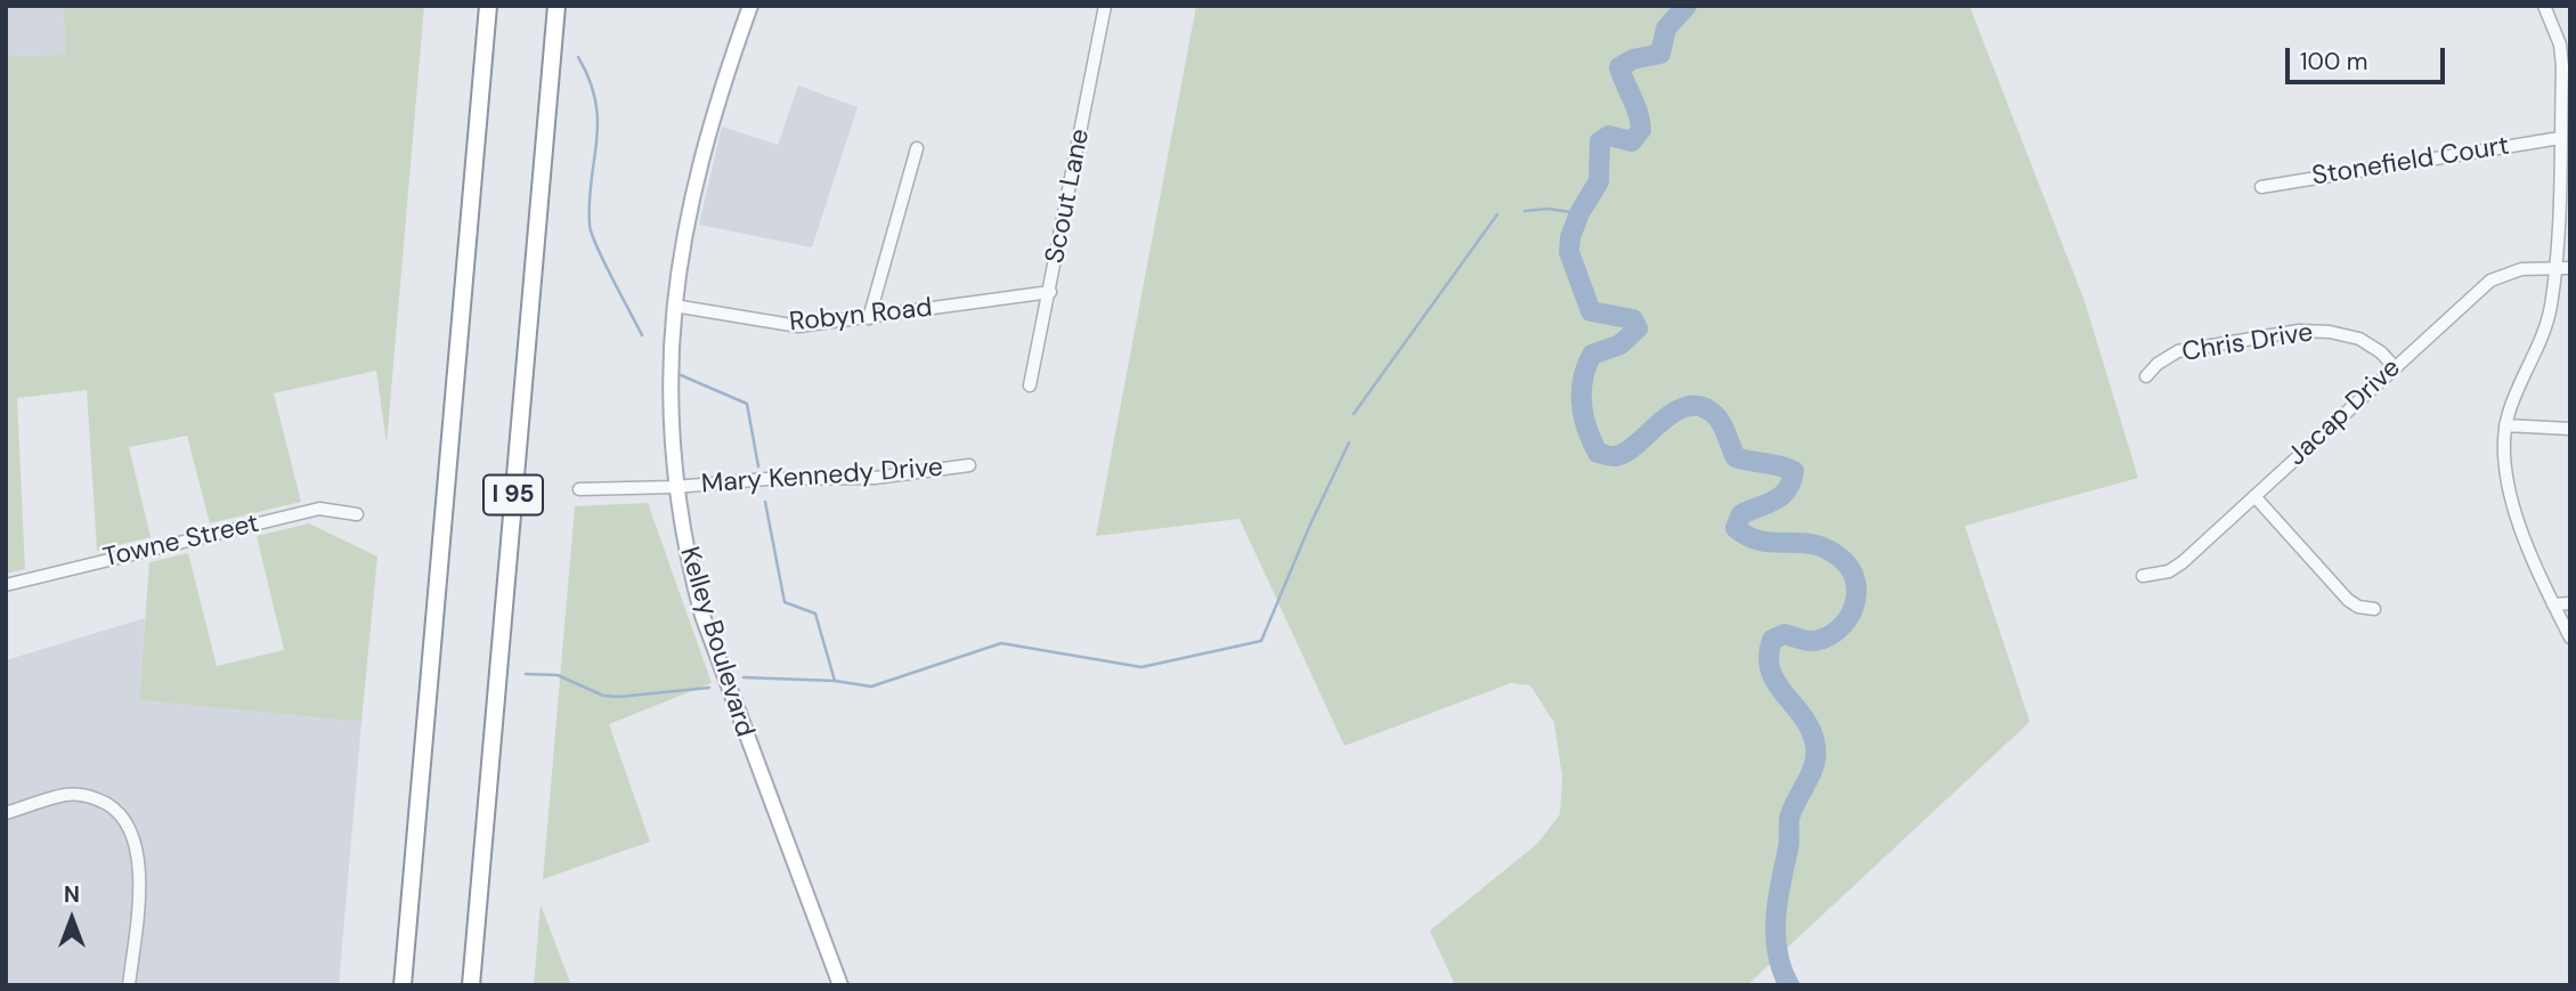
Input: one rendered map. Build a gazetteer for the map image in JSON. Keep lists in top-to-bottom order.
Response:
{
  "streets": {
    "highway": ["I 95"],
    "main road": ["Kelley Boulevard"],
    "street": [
      "Stonefield Court",
      "Scout Lane",
      "Robyn Road",
      "Chris Drive",
      "Jacap Drive",
      "Mary Kennedy Drive",
      "Towne Street"
    ]
  },
  "crossings": [
    ["Scout Lane", "Robyn Road"],
    ["Robyn Road", "Kelley Boulevard"],
    ["Chris Drive", "Jacap Drive"],
    ["Mary Kennedy Drive", "Kelley Boulevard"]
  ],
  "scale_bar": "100 m",
  "north": "top"
}
